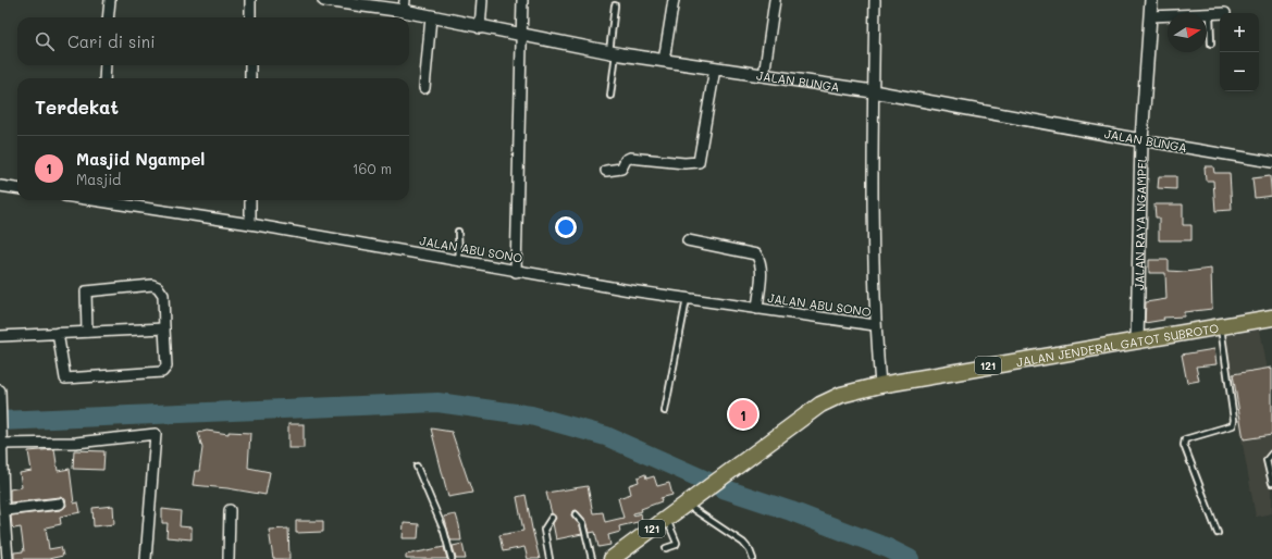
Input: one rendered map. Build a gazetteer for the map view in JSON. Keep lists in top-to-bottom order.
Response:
{
  "streets": {
    "main road": ["JALAN JENDERAL GATOT SUBROTO", "121"],
    "street": ["JALAN BUNGA", "JALAN RAYA NGAMPEL", "JALAN ABU SONO"]
  },
  "crossings": [
    ["JALAN BUNGA", "JALAN RAYA NGAMPEL"],
    ["JALAN RAYA NGAMPEL", "JALAN JENDERAL GATOT SUBROTO"],
    ["JALAN JENDERAL GATOT SUBROTO", "121"]
  ],
  "north": "right",
  "page": {
    "map_buttons": ["+", "−"],
    "search": "Cari di sini",
    "heading": "Terdekat",
    "list": [
      {
        "mark": "1",
        "name": "Masjid Ngampel",
        "note": "Masjid",
        "value": "160 m"
      }
    ],
    "pins": "1"
  }
}
